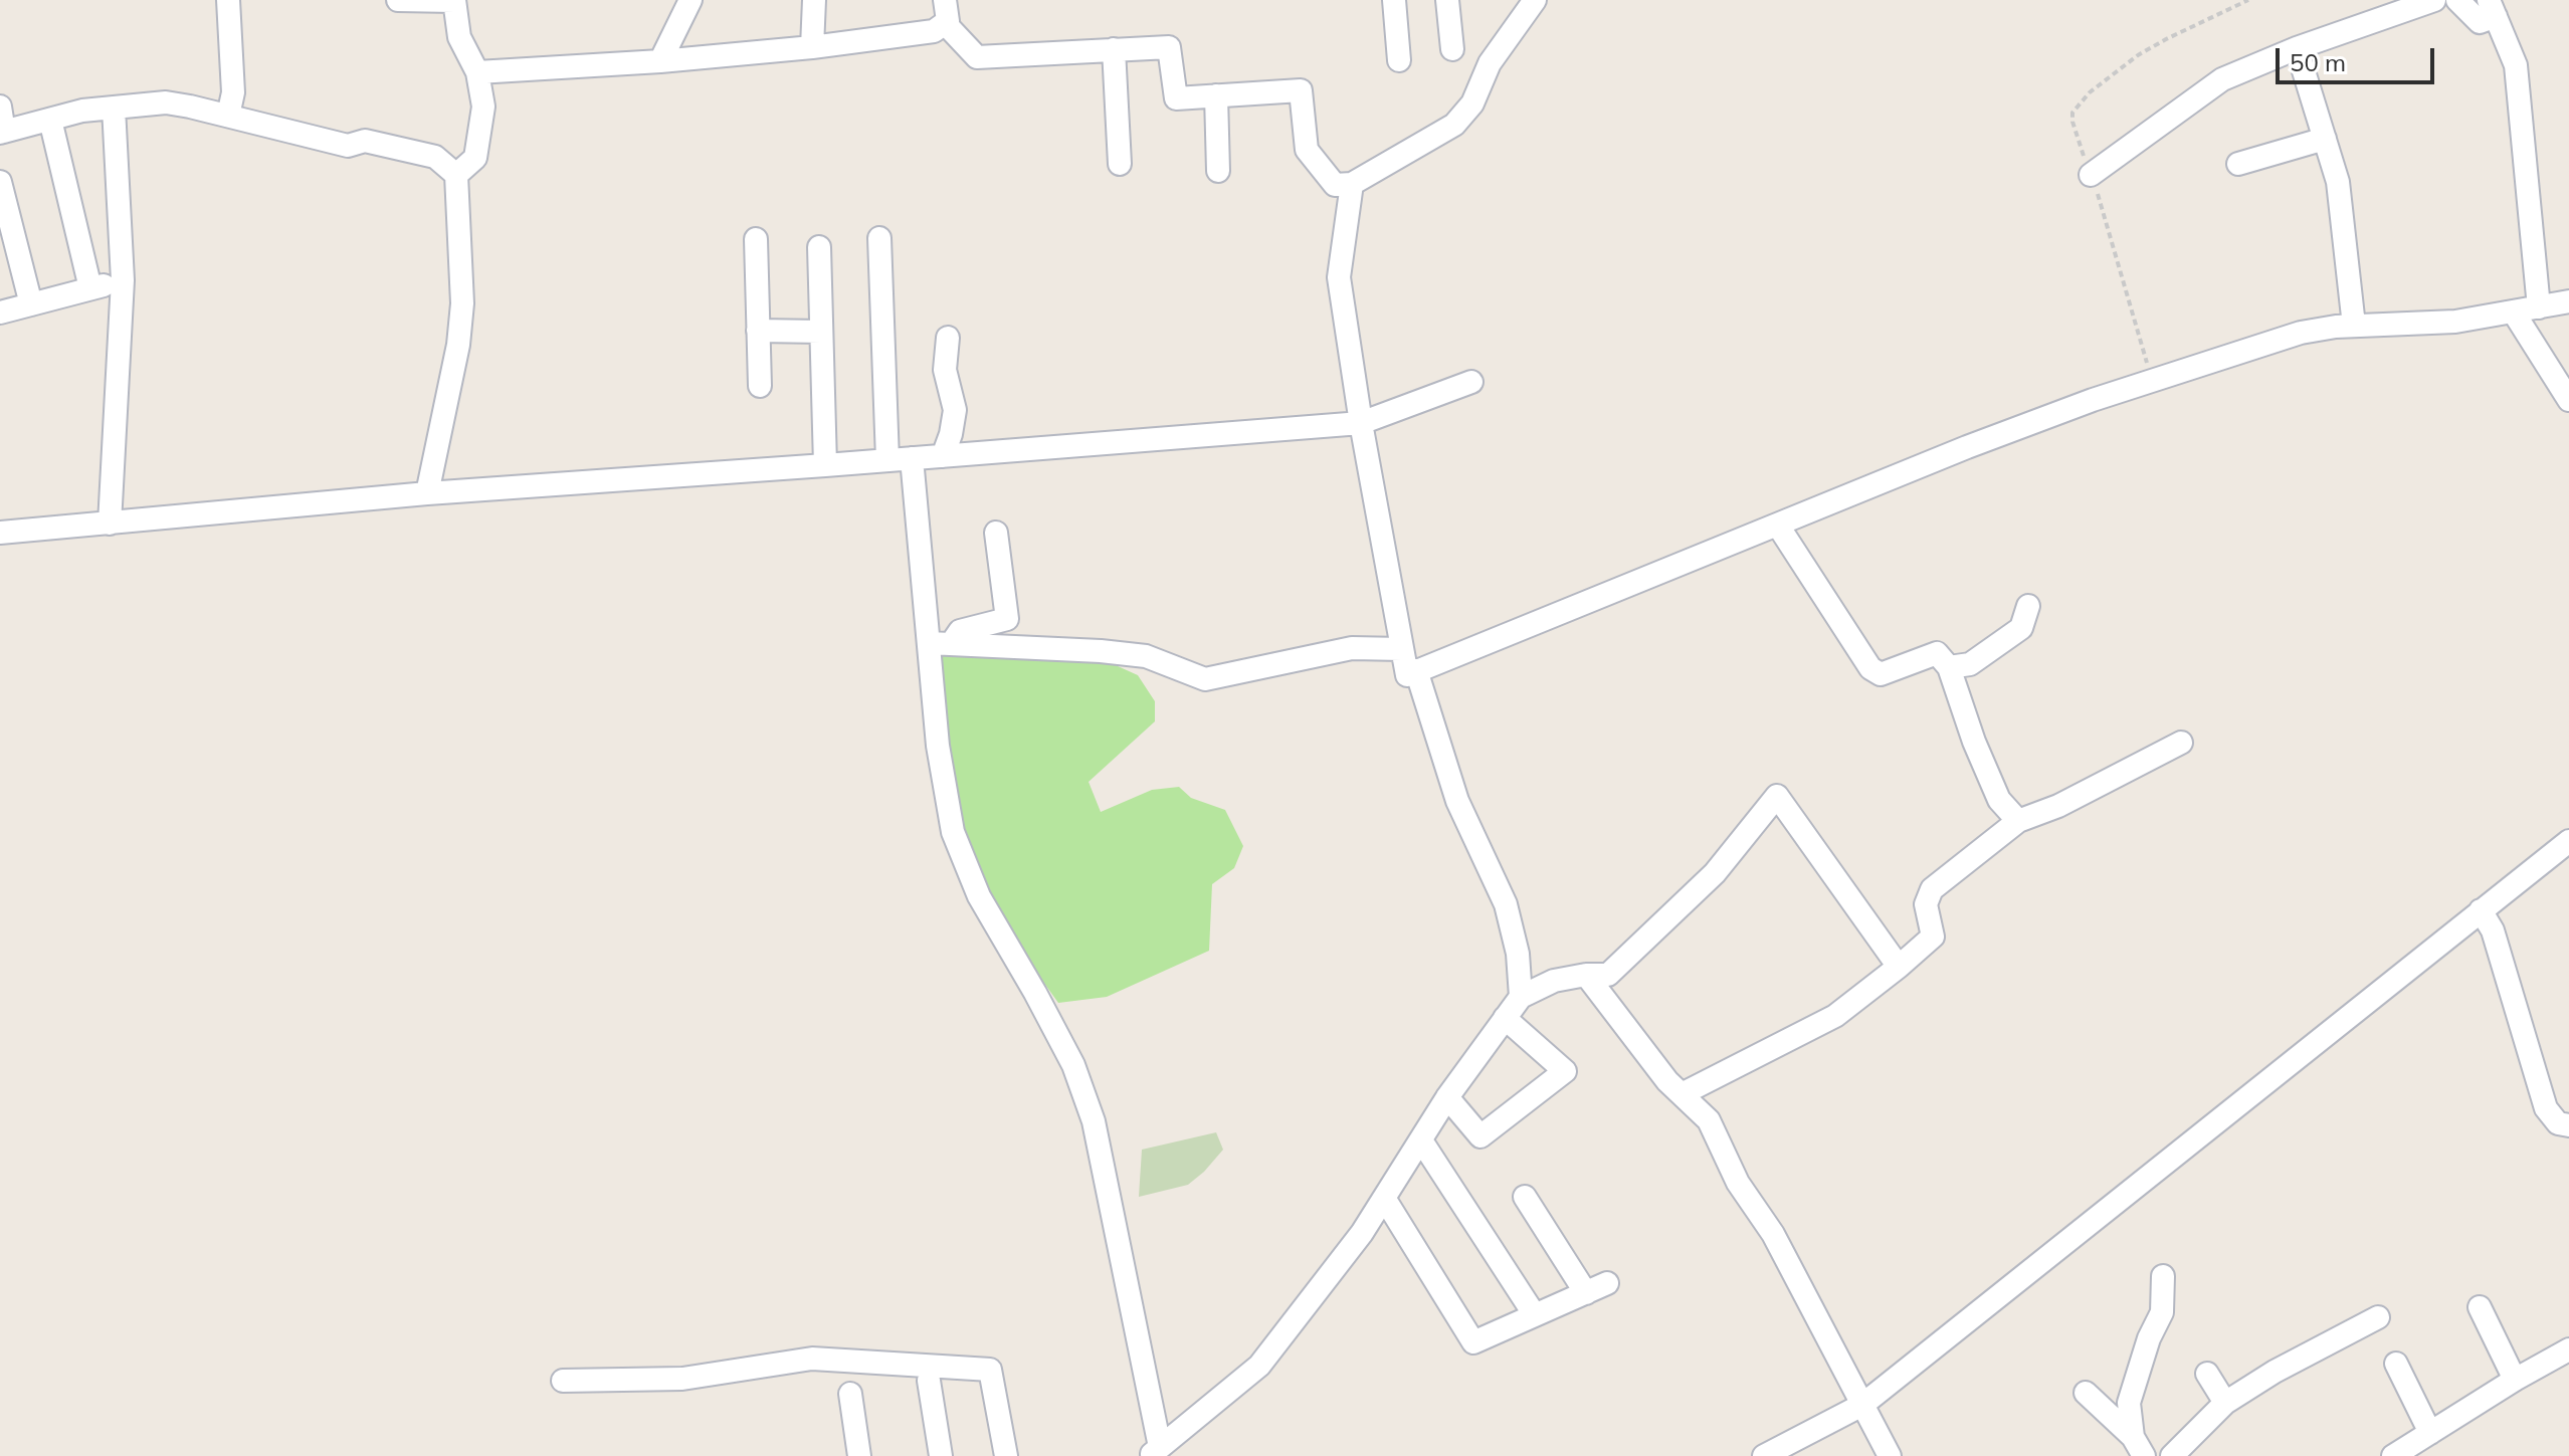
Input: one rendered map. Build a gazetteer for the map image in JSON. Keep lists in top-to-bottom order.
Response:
{
  "scale_bar": "50 m"
}
